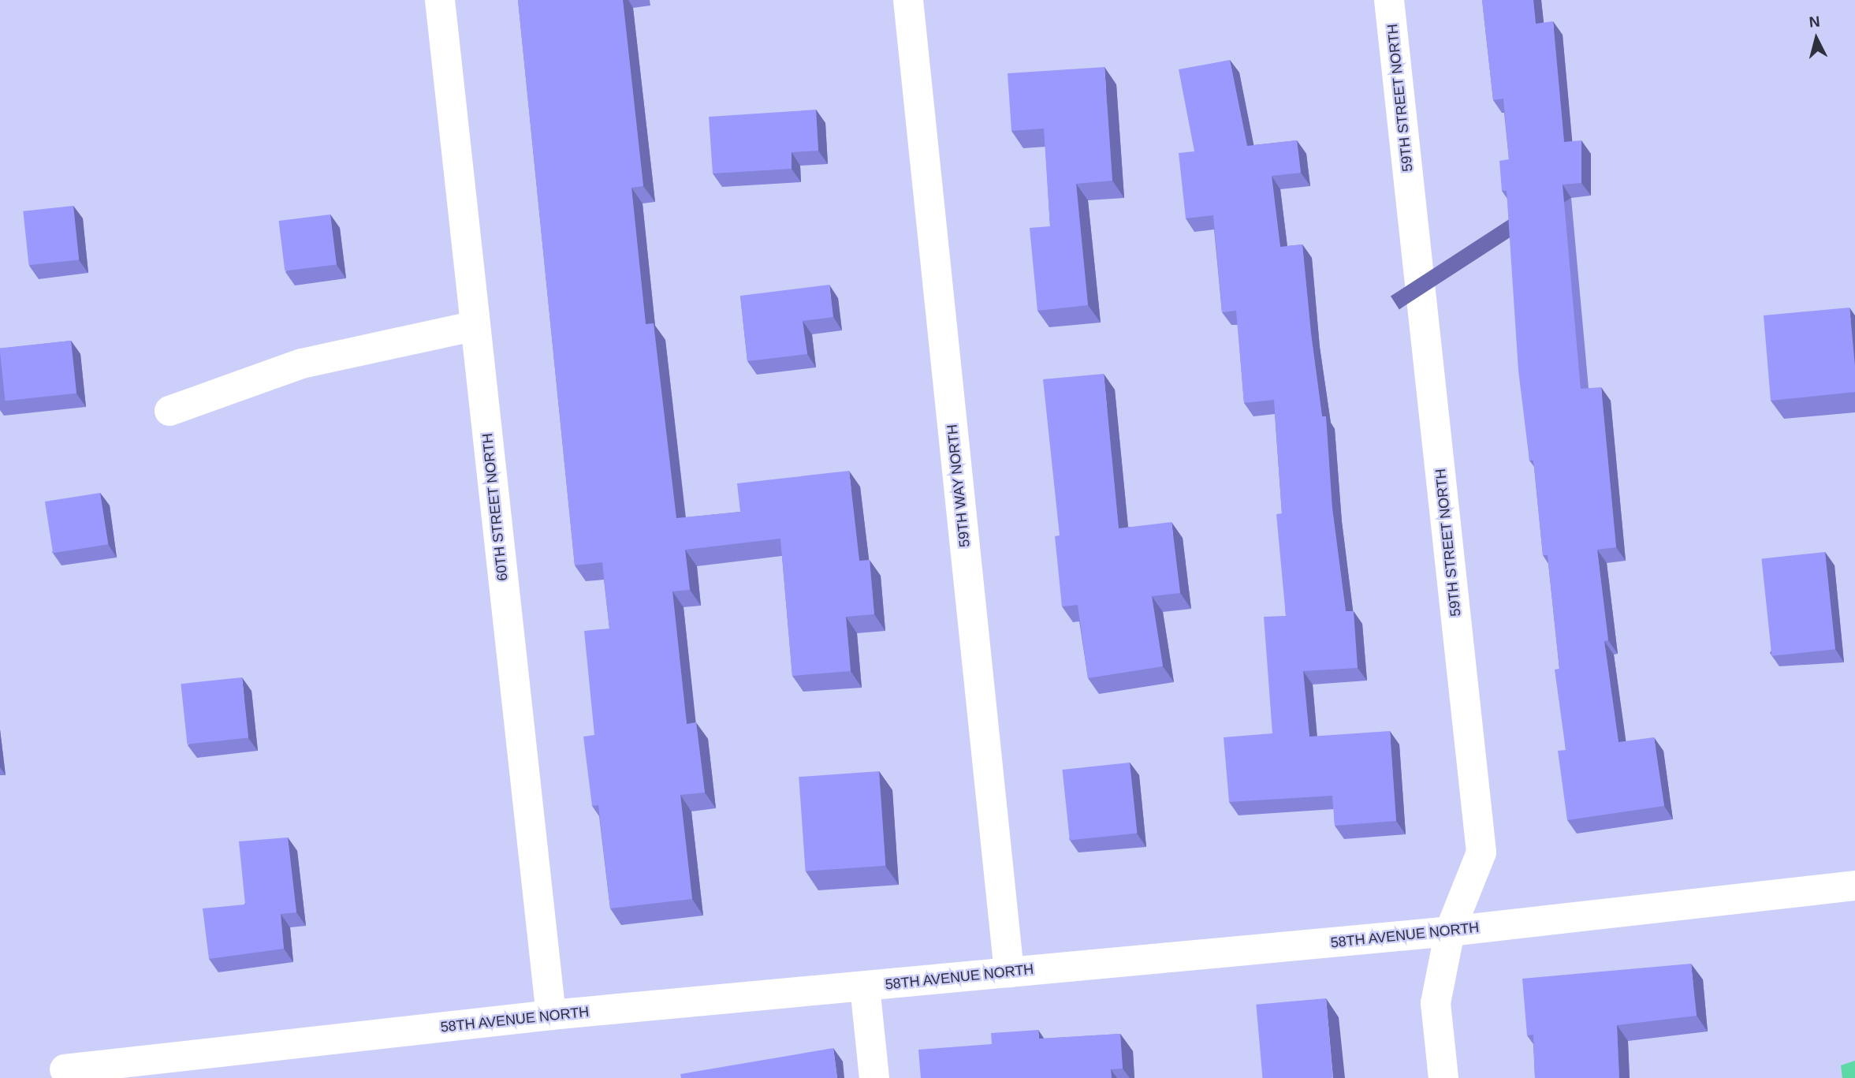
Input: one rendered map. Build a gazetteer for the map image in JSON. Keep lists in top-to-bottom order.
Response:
{
  "streets": {
    "street": [
      "59TH STREET NORTH",
      "59TH WAY NORTH",
      "60TH STREET NORTH",
      "58TH AVENUE NORTH"
    ]
  },
  "crossings": [
    ["59TH STREET NORTH", "58TH AVENUE NORTH"],
    ["59TH WAY NORTH", "58TH AVENUE NORTH"],
    ["60TH STREET NORTH", "58TH AVENUE NORTH"]
  ],
  "north": "top"
}
